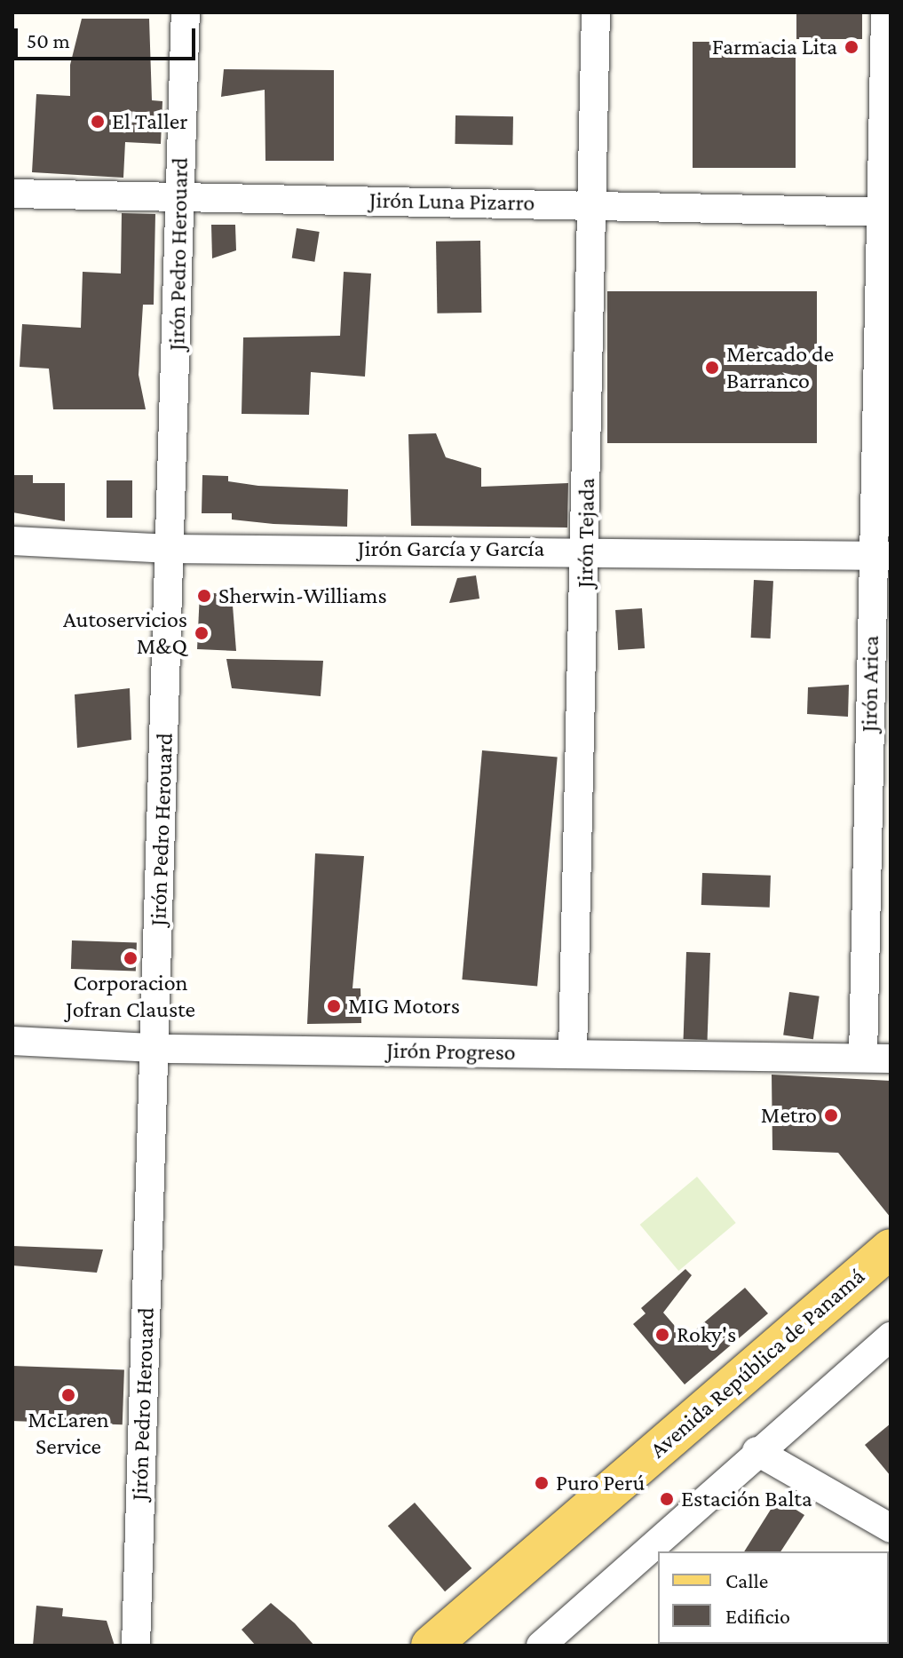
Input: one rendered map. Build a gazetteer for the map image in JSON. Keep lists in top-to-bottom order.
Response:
{
  "streets": {
    "main road": ["Avenida República de Panamá"],
    "street": [
      "Jirón Luna Pizarro",
      "Jirón Pedro Herouard",
      "Jirón Tejada",
      "Jirón García y García",
      "Jirón Arica",
      "Jirón Progreso"
    ]
  },
  "crossings": [
    ["Jirón Luna Pizarro", "Jirón Pedro Herouard"],
    ["Jirón Luna Pizarro", "Jirón Tejada"],
    ["Jirón Luna Pizarro", "Jirón Arica"],
    ["Jirón Pedro Herouard", "Jirón García y García"],
    ["Jirón Pedro Herouard", "Jirón Progreso"],
    ["Jirón Tejada", "Jirón García y García"],
    ["Jirón Tejada", "Jirón Progreso"],
    ["Jirón García y García", "Jirón Arica"],
    ["Jirón Arica", "Jirón Progreso"]
  ],
  "places": [
    "Farmacia Lita",
    "El Taller",
    "Mercado de Barranco",
    "Sherwin-Williams",
    "Autoservicios M&Q",
    "Corporacion Jofran Clauste",
    "MIG Motors",
    "Metro",
    "Roky's",
    "McLaren Service",
    "Puro Perú",
    "Estación Balta"
  ],
  "legend": ["Calle", "Edificio"],
  "scale_bar": "50 m"
}
